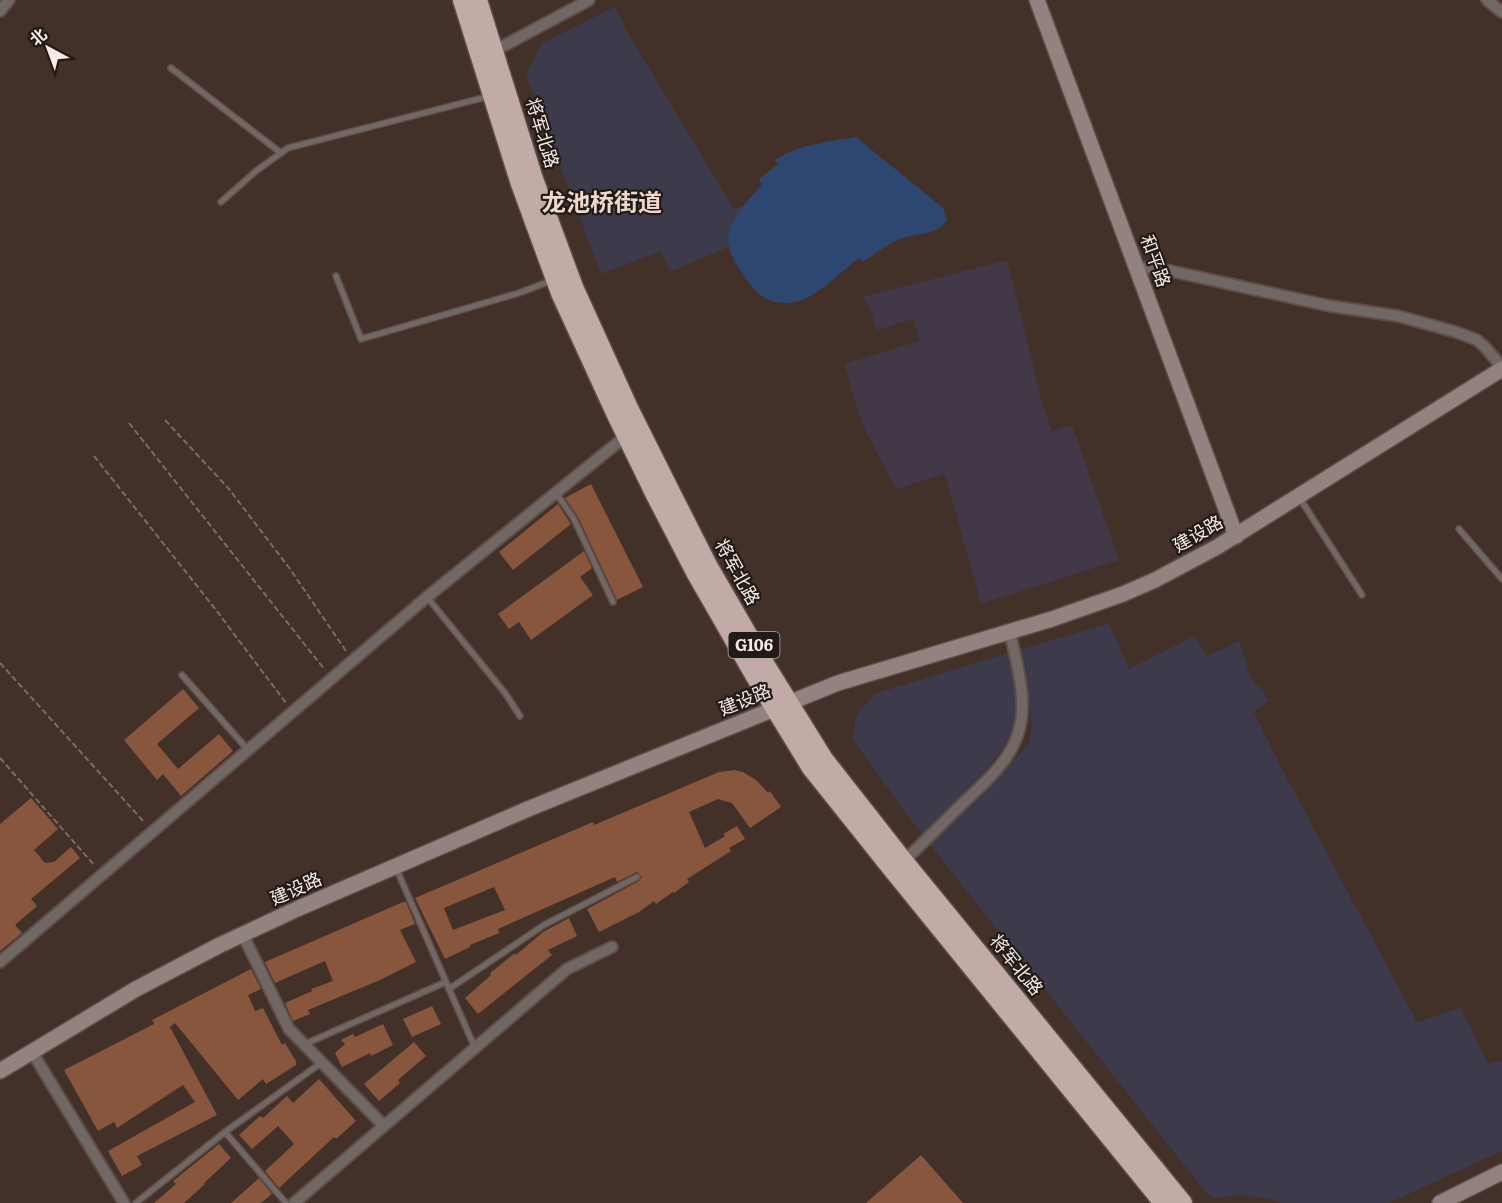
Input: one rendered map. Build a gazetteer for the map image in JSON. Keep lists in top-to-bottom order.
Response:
{
  "streets": {
    "highway": ["将军北路", "G106"],
    "street": ["和平路", "建设路"]
  },
  "crossings": [
    ["将军北路", "建设路"],
    ["和平路", "建设路"]
  ],
  "districts": ["龙池桥街道"],
  "north": "top left"
}
